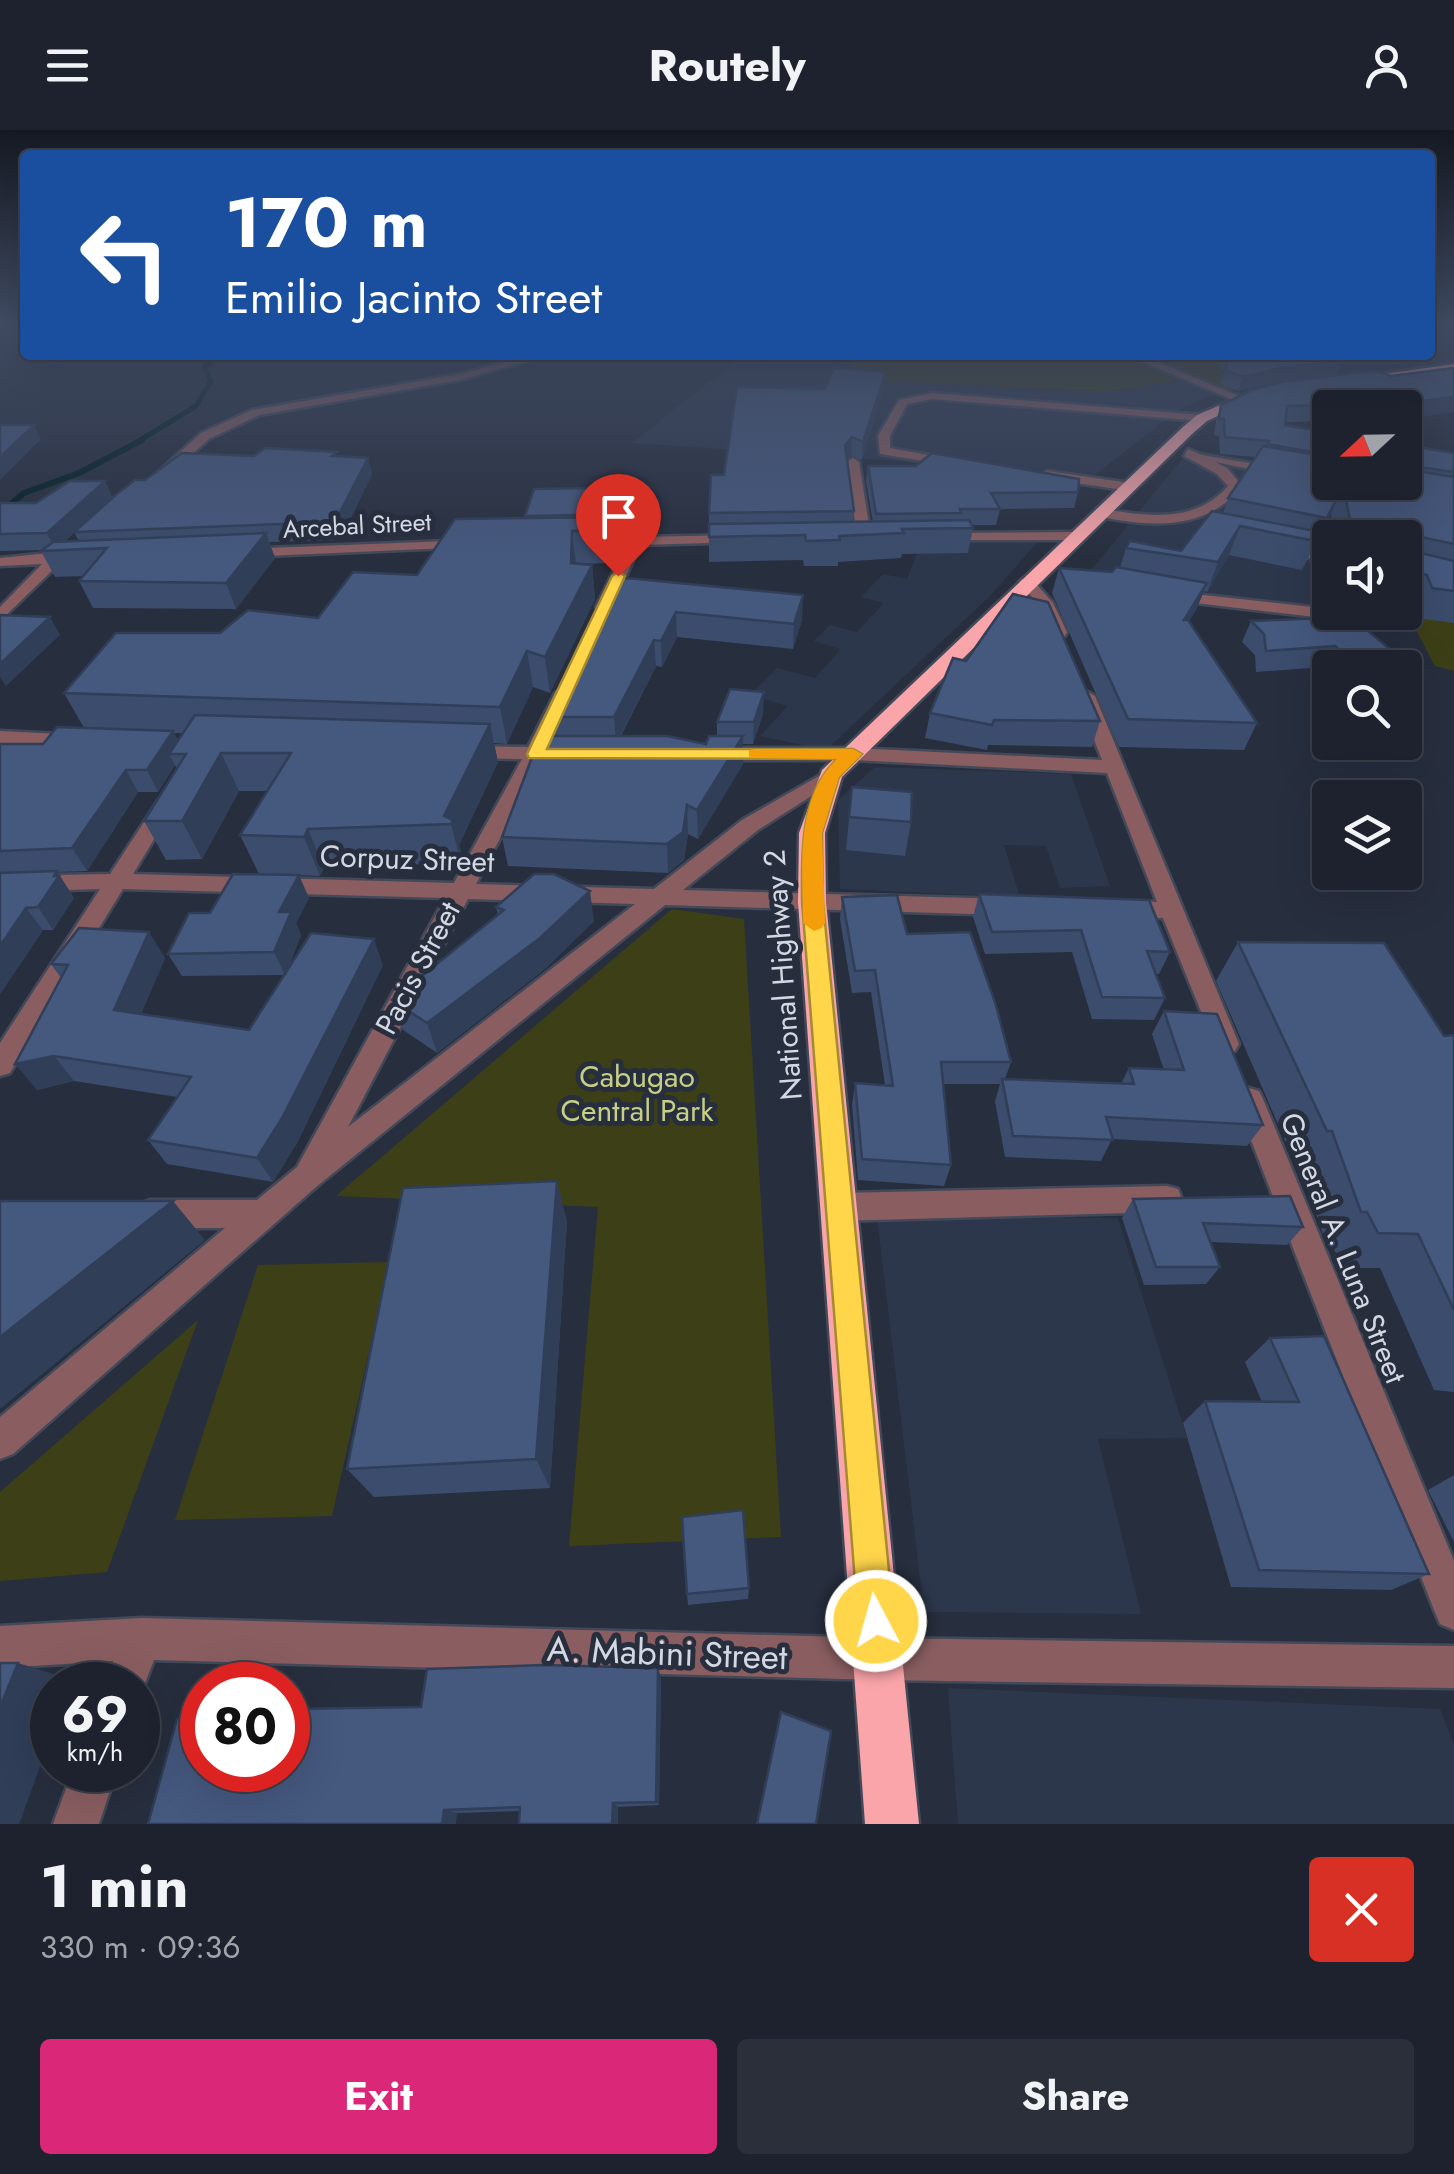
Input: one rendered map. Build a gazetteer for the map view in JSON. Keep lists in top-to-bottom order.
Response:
{
  "streets": {
    "highway": ["National Highway 2"],
    "street": [
      "Arcebal Street",
      "Corpuz Street",
      "Pacis Street",
      "General A. Luna Street",
      "A. Mabini Street"
    ]
  },
  "crossings": [
    ["Corpuz Street", "Pacis Street"],
    ["Corpuz Street", "National Highway 2"],
    ["National Highway 2", "General A. Luna Street"],
    ["National Highway 2", "A. Mabini Street"]
  ],
  "parks": ["Cabugao Central Park"],
  "north": "left",
  "page": {
    "header": "Routely",
    "turn": ["170 m", "Emilio Jacinto Street"],
    "speed": "69 km/h",
    "limit": "80",
    "heading": ["1 min", "330 m · 09:36"],
    "buttons": ["Exit", "Share"]
  }
}
